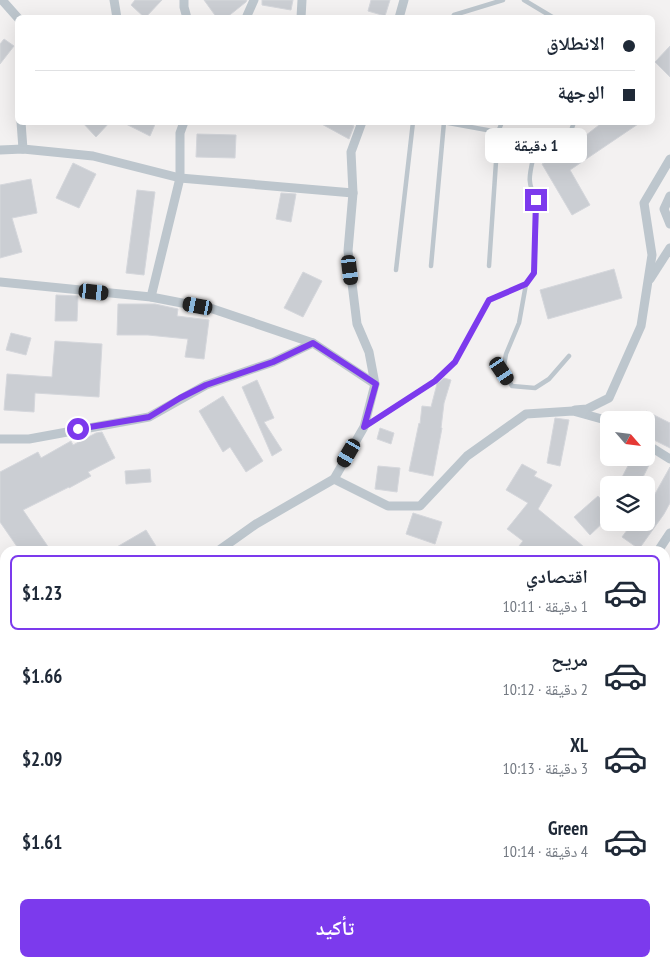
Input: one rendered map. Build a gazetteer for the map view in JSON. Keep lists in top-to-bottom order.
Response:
{
  "north": "bottom right",
  "page": {
    "banner": ["الانطلاق", "الوجهة"],
    "bubble": "1 دقيقة",
    "list": [
      {
        "name": "اقتصادي",
        "note": "1 دقيقة · 10:11",
        "value": "$1.23"
      },
      {
        "name": "مريح",
        "note": "2 دقيقة · 10:12",
        "value": "$1.66"
      },
      {
        "name": "XL",
        "note": "3 دقيقة · 10:13",
        "value": "$2.09"
      },
      {
        "name": "Green",
        "note": "4 دقيقة · 10:14",
        "value": "$1.61"
      }
    ],
    "buttons": "تأكيد"
  }
}
